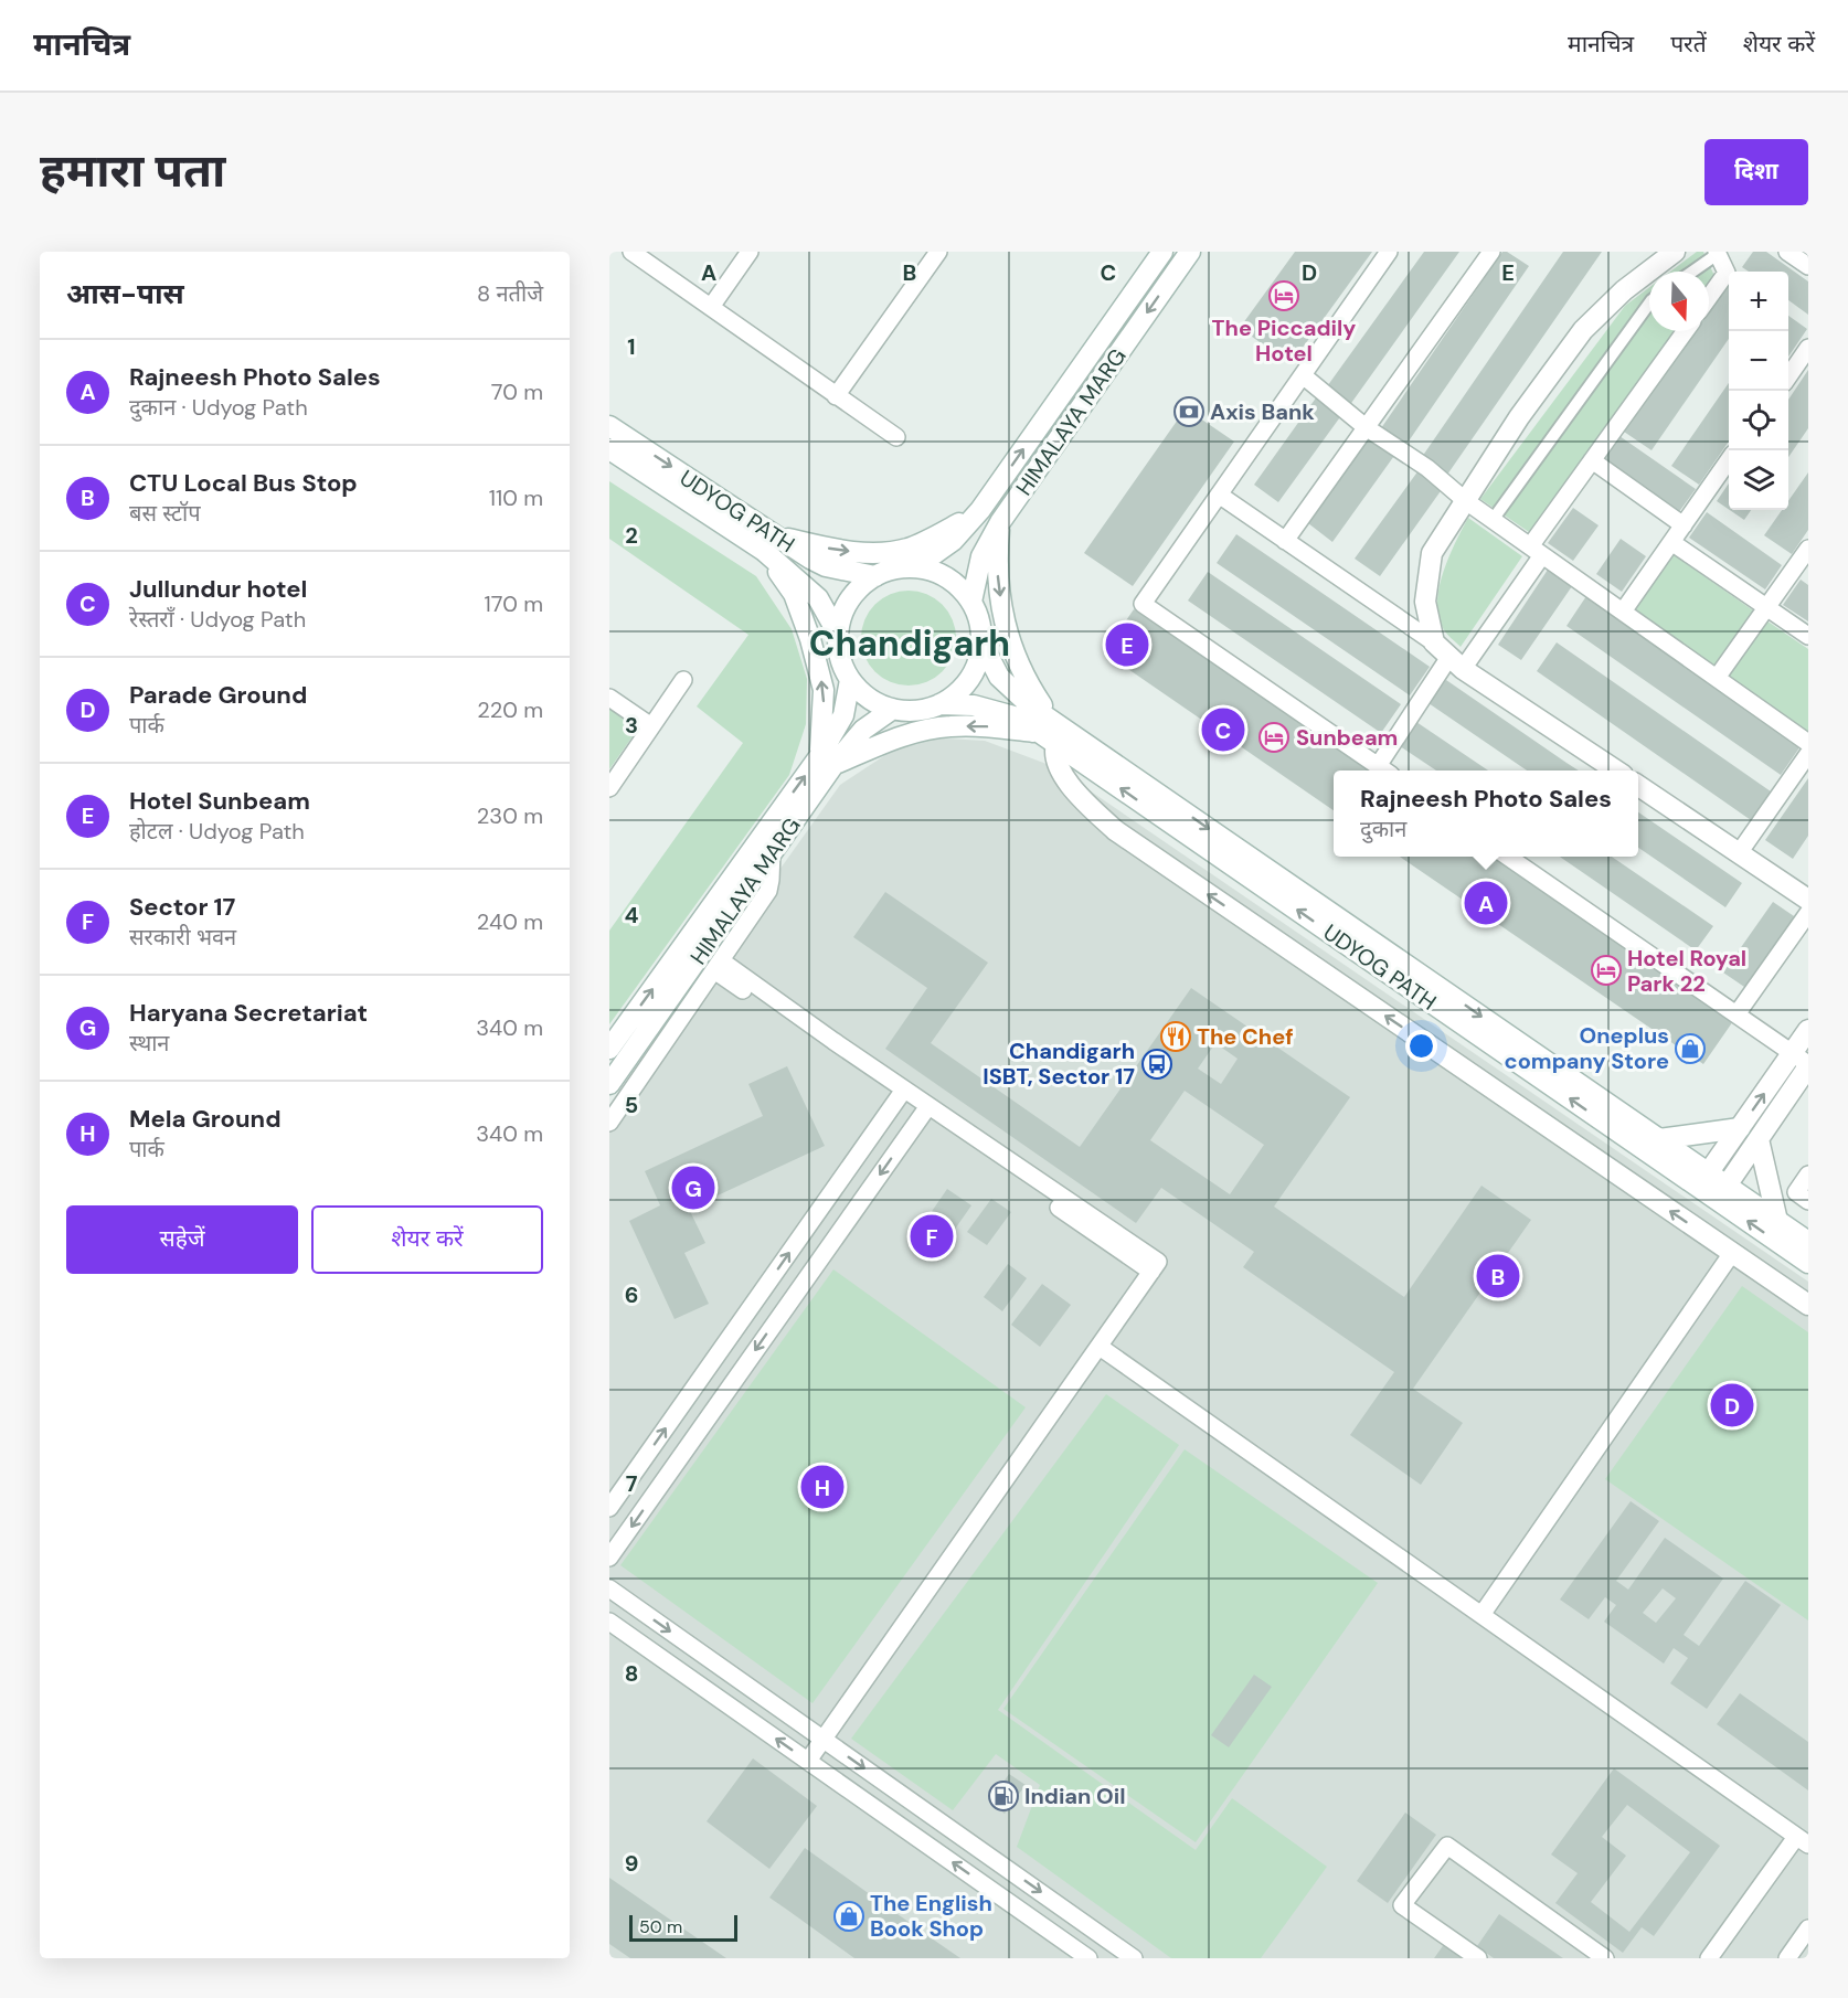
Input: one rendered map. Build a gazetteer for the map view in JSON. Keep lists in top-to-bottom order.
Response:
{
  "streets": {
    "main road": ["HIMALAYA MARG", "UDYOG PATH"]
  },
  "crossings": [
    ["HIMALAYA MARG", "UDYOG PATH"]
  ],
  "districts": ["Chandigarh"],
  "places": {
    "hotel": ["The Piccadily Hotel", "Sunbeam", "Hotel Royal Park 22"],
    "bank": ["Axis Bank"],
    "restaurant": ["The Chef"],
    "shop": ["Oneplus company Store", "The English Book Shop"],
    "bus stop": ["Chandigarh ISBT, Sector 17"],
    "fuel station": ["Indian Oil"]
  },
  "scale_bar": "50 m",
  "north": "bottom",
  "page": {
    "header": "मानचित्र",
    "nav": ["मानचित्र", "परतें", "शेयर करें"],
    "buttons": [
      "दिशा",
      ["सहेजें", "शेयर करें"]
    ],
    "title": "हमारा पता",
    "heading": ["आस-पास", "8 नतीजे"],
    "map_buttons": ["+", "−"],
    "list": [
      {
        "mark": "A",
        "name": "Rajneesh Photo Sales",
        "note": "दुकान · Udyog Path",
        "value": "70 m"
      },
      {
        "mark": "B",
        "name": "CTU Local Bus Stop",
        "note": "बस स्टॉप",
        "value": "110 m"
      },
      {
        "mark": "C",
        "name": "Jullundur hotel",
        "note": "रेस्तराँ · Udyog Path",
        "value": "170 m"
      },
      {
        "mark": "D",
        "name": "Parade Ground",
        "note": "पार्क",
        "value": "220 m"
      },
      {
        "mark": "E",
        "name": "Hotel Sunbeam",
        "note": "होटल · Udyog Path",
        "value": "230 m"
      },
      {
        "mark": "F",
        "name": "Sector 17",
        "note": "सरकारी भवन",
        "value": "240 m"
      },
      {
        "mark": "G",
        "name": "Haryana Secretariat",
        "note": "स्थान",
        "value": "340 m"
      },
      {
        "mark": "H",
        "name": "Mela Ground",
        "note": "पार्क",
        "value": "340 m"
      }
    ],
    "pins": [
      "E",
      "C",
      "A",
      "G",
      "F",
      "B",
      "D",
      "H"
    ],
    "popup": ["Rajneesh Photo Sales", "दुकान"],
    "scale": "50 m"
  },
  "grid": {
    "columns": [
      "A",
      "B",
      "C",
      "D",
      "E"
    ],
    "rows": [
      "1",
      "2",
      "3",
      "4",
      "5",
      "6",
      "7",
      "8",
      "9"
    ]
  }
}
